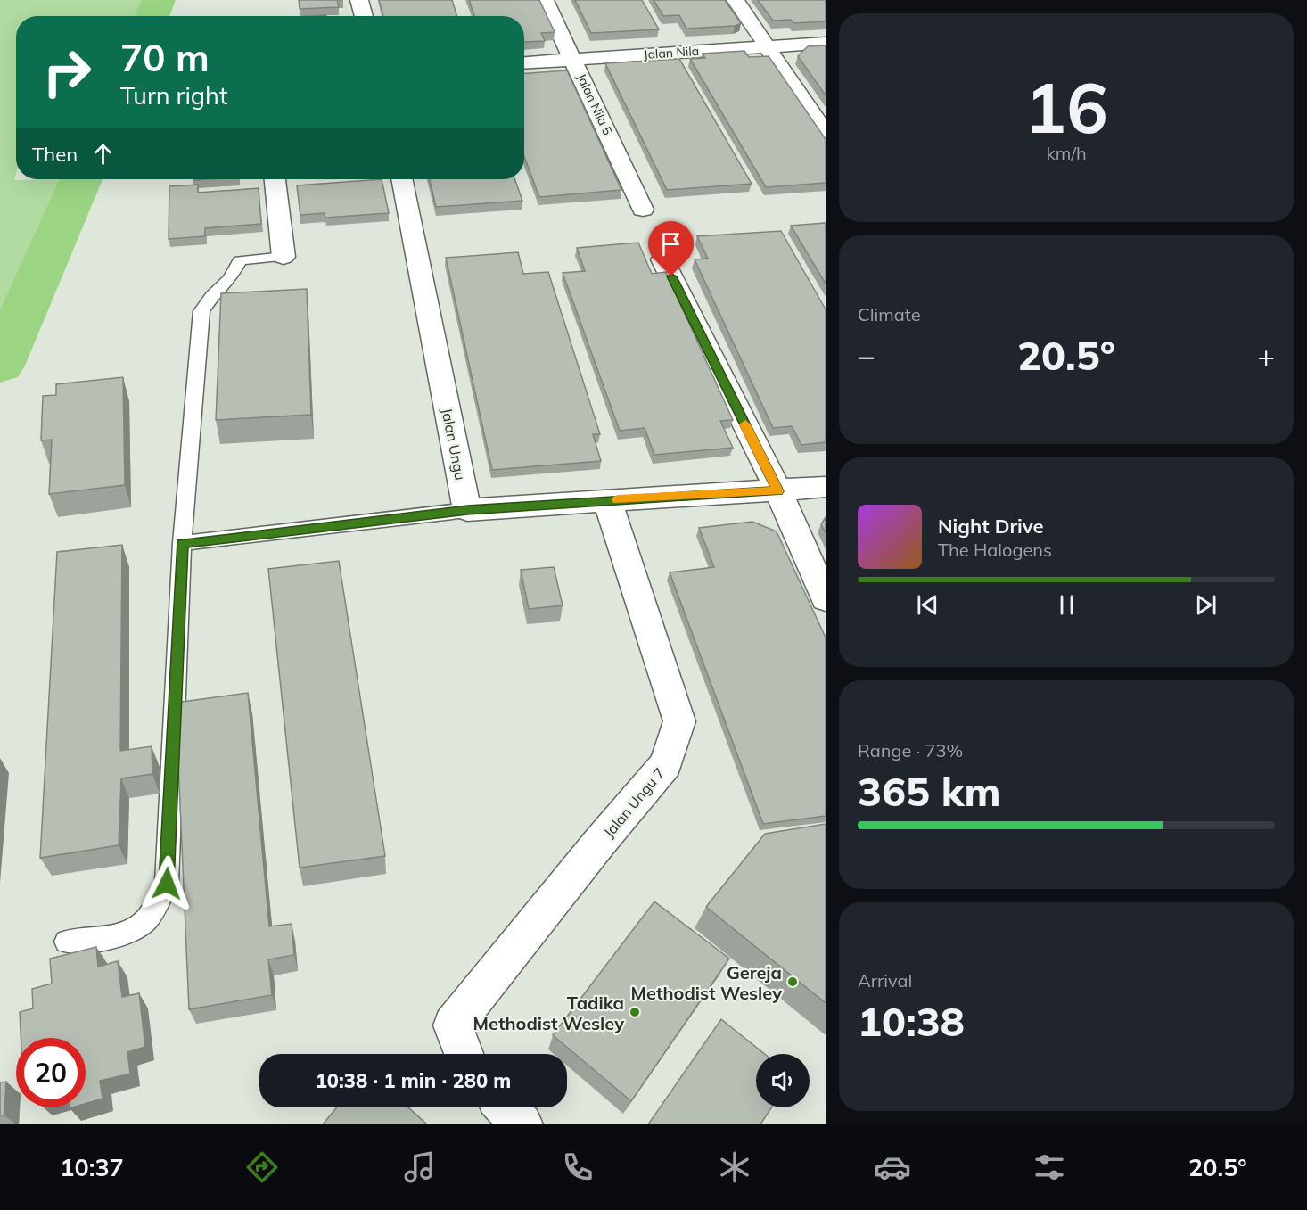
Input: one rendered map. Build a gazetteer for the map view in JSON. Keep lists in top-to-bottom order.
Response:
{
  "streets": {
    "street": [
      "Jalan Nila",
      "Jalan Nila 5",
      "Jalan Ungu",
      "Jalan Ungu 7"
    ]
  },
  "crossings": [
    ["Jalan Nila", "Jalan Nila 5"]
  ],
  "places": ["Gereja Methodist Wesley", "Tadika Methodist Wesley"],
  "page": {
    "tile": [
      ["16", "km/h"],
      "Climate",
      ["Range · 73%", "365 km"],
      ["Arrival", "10:38"]
    ],
    "turn": ["70 m", "Turn right"],
    "then": "Then",
    "heat": ["−", "20.5°", "+"],
    "song": ["Night Drive", "The Halogens"],
    "limit": "20",
    "trip": "10:38 · 1 min · 280 m",
    "tabs": ["10:37", "20.5°"]
  }
}
